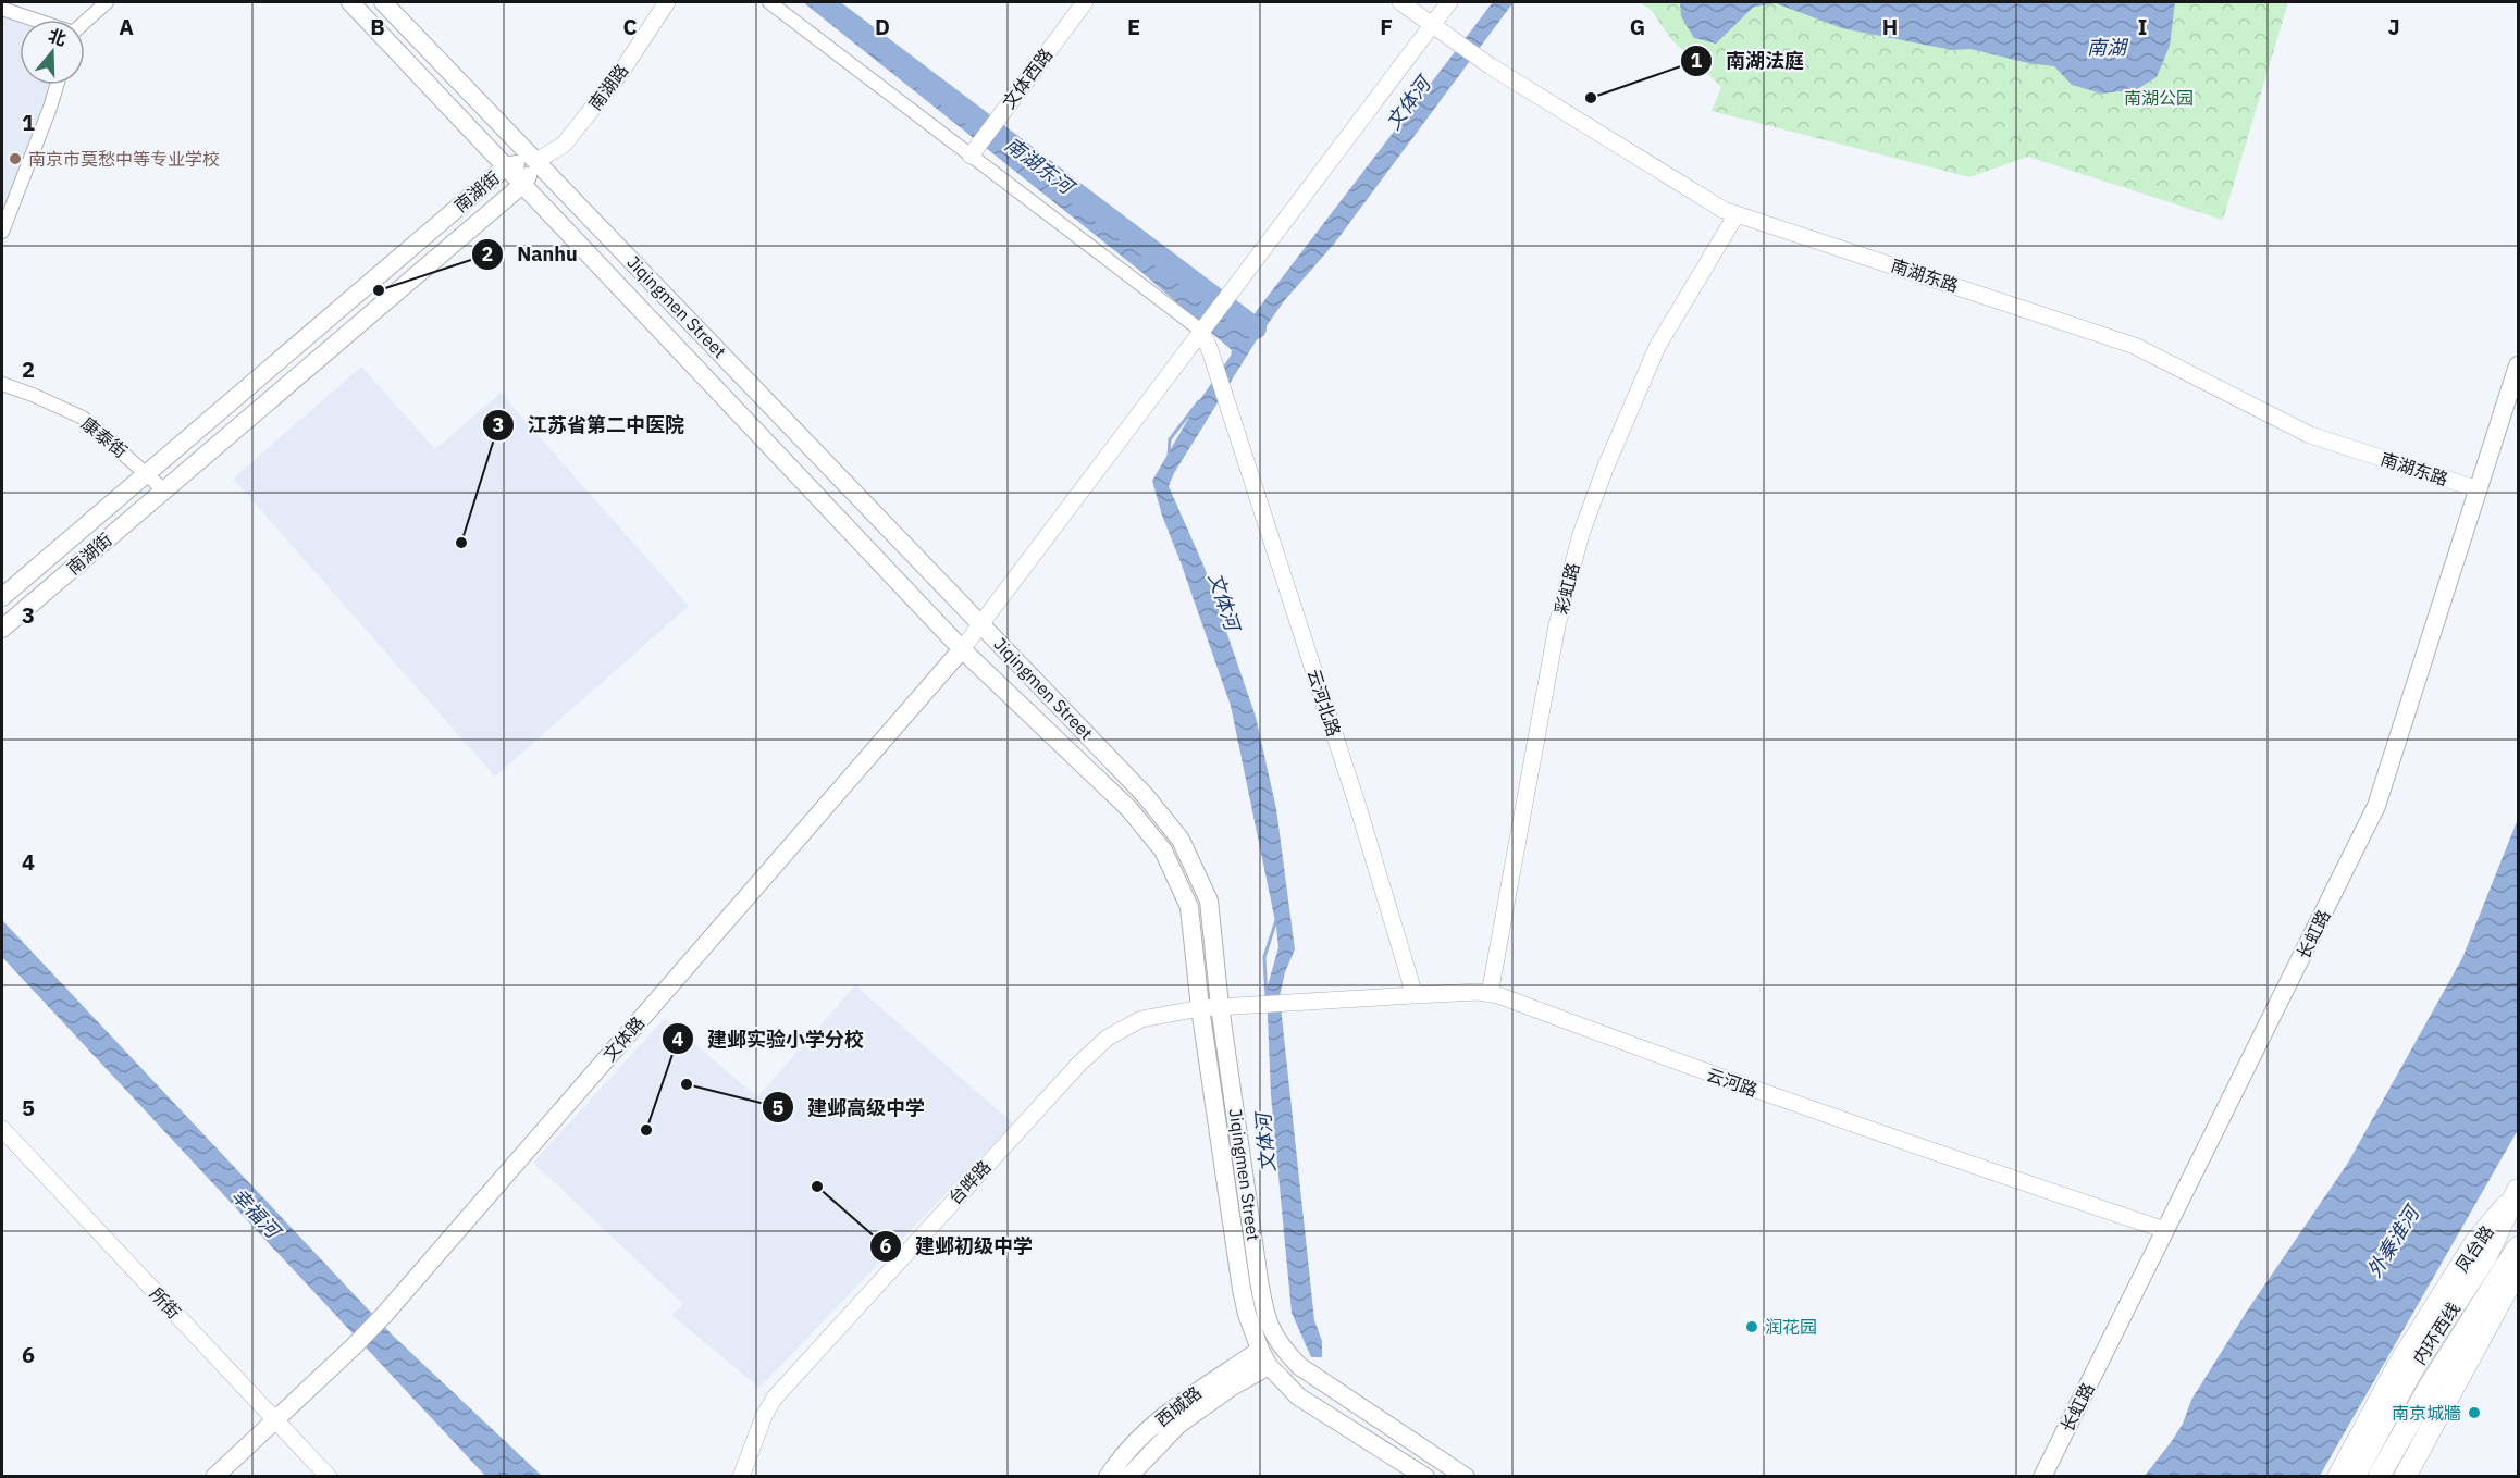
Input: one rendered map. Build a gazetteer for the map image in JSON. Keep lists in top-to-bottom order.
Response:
{
  "streets": {
    "main road": [
      "南湖街",
      "Jiqingmen Street",
      "长虹路",
      "文体路",
      "凤台路",
      "内环西线",
      "西城路"
    ],
    "street": [
      "文体西路",
      "南湖路",
      "南湖东路",
      "康泰街",
      "彩虹路",
      "云河北路",
      "云河路",
      "台晔路",
      "所街"
    ]
  },
  "crossings": [
    ["南湖路", "南湖街"],
    ["南湖路", "Jiqingmen Street"],
    ["南湖街", "Jiqingmen Street"],
    ["南湖街", "康泰街"],
    ["南湖东路", "彩虹路"],
    ["南湖东路", "长虹路"],
    ["Jiqingmen Street", "文体路"],
    ["Jiqingmen Street", "台晔路"],
    ["Jiqingmen Street", "西城路"],
    ["彩虹路", "云河路"],
    ["云河北路", "云河路"],
    ["长虹路", "云河路"],
    ["文体路", "所街"],
    ["云河路", "台晔路"],
    ["凤台路", "内环西线"]
  ],
  "water": [
    "南湖",
    "文体河",
    "南湖东河",
    "幸福河",
    "外秦淮河"
  ],
  "parks": ["南湖公园"],
  "places": [
    "南湖法庭",
    "南京市莫愁中等专业学校",
    "Nanhu",
    "江苏省第二中医院",
    "建邺高级中学",
    "建邺实验小学分校",
    "建邺初级中学",
    "润花园",
    "南京城牆"
  ],
  "north": "top",
  "grid": {
    "columns": [
      "A",
      "B",
      "C",
      "D",
      "E",
      "F",
      "G",
      "H",
      "I",
      "J"
    ],
    "rows": [
      "1",
      "2",
      "3",
      "4",
      "5",
      "6"
    ]
  }
}
